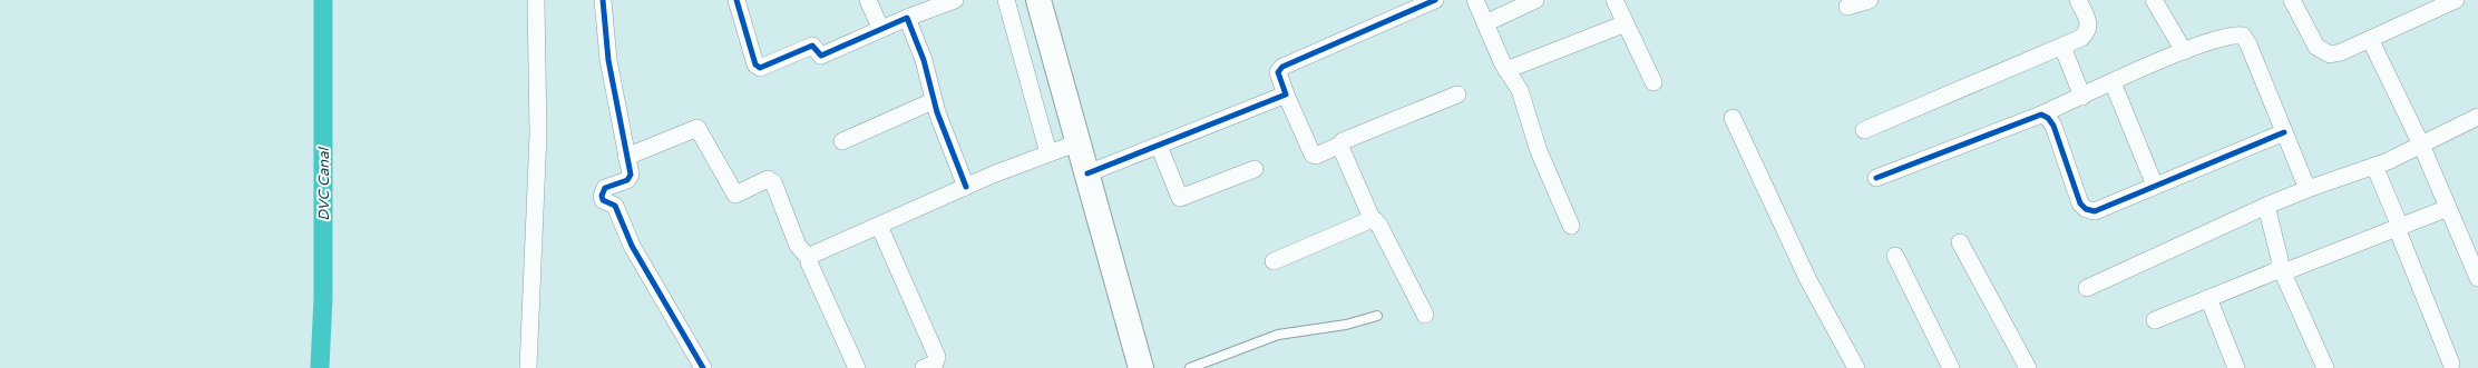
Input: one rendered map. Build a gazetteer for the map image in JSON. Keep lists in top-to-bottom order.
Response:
{
  "water": ["DVC Canal"]
}
